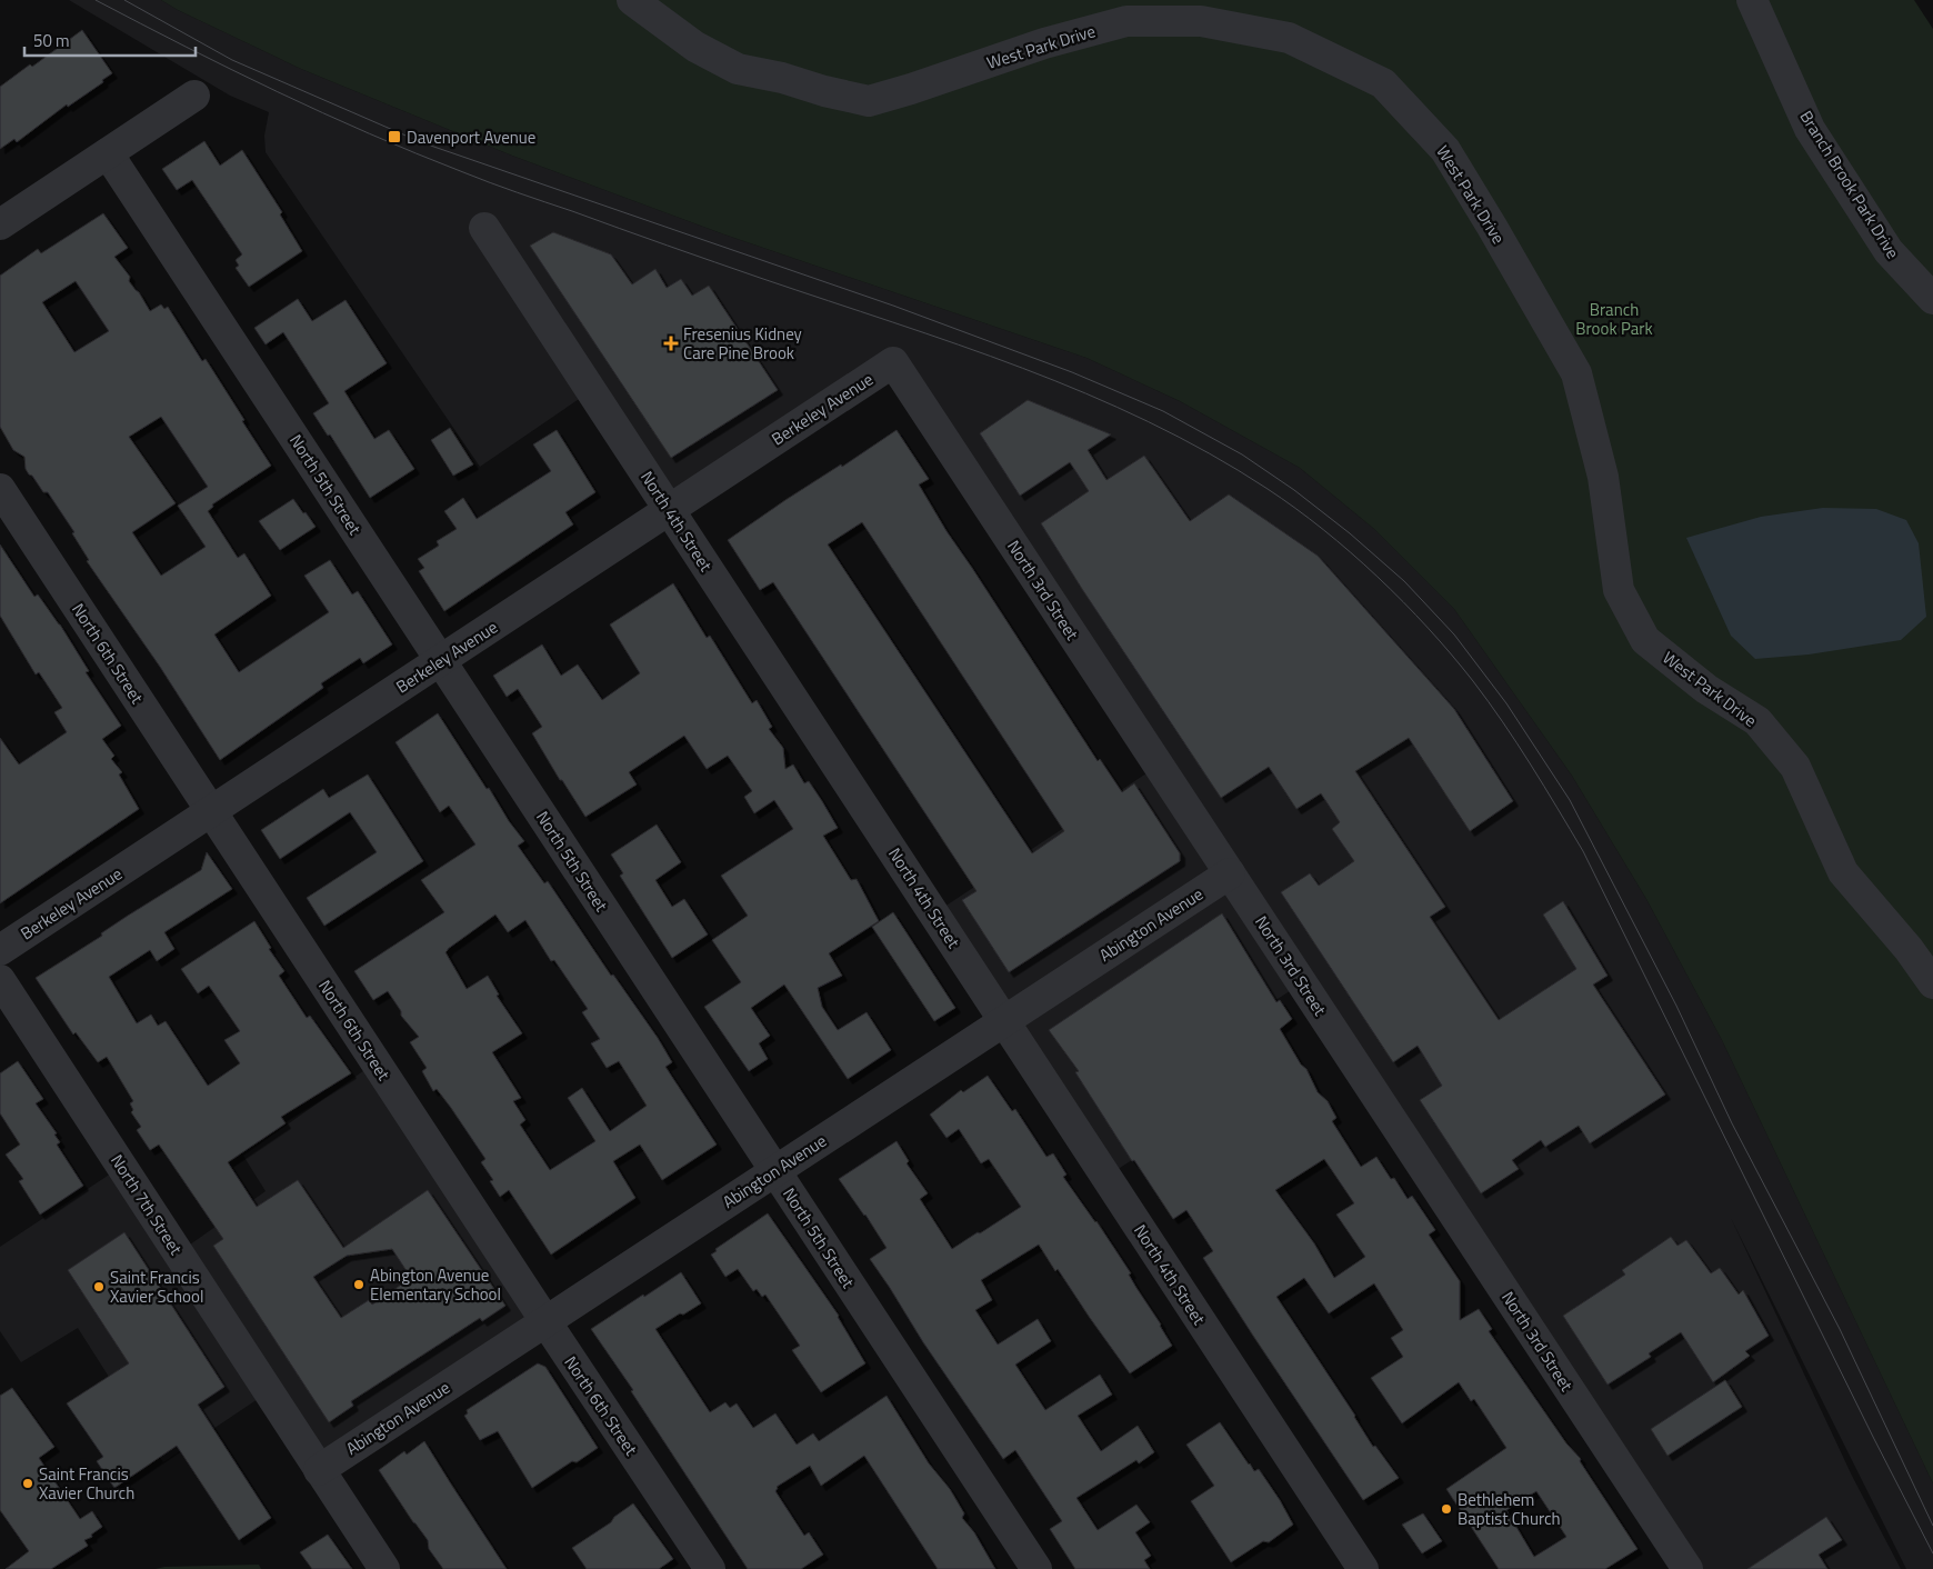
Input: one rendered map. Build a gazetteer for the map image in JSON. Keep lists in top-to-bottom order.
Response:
{
  "streets": {
    "street": [
      "West Park Drive",
      "Branch Brook Park Drive",
      "Berkeley Avenue",
      "North 5th Street",
      "North 4th Street",
      "North 3rd Street",
      "North 6th Street",
      "Abington Avenue",
      "North 7th Street"
    ]
  },
  "crossings": [
    ["Berkeley Avenue", "North 5th Street"],
    ["Berkeley Avenue", "North 4th Street"],
    ["Berkeley Avenue", "North 3rd Street"],
    ["Berkeley Avenue", "North 6th Street"],
    ["North 5th Street", "Abington Avenue"],
    ["North 4th Street", "Abington Avenue"],
    ["North 3rd Street", "Abington Avenue"],
    ["North 6th Street", "Abington Avenue"],
    ["Abington Avenue", "North 7th Street"]
  ],
  "parks": ["Branch Brook Park"],
  "places": {
    "transit": ["Davenport Avenue"],
    "health": ["Fresenius Kidney Care Pine Brook"],
    "other": [
      "Abington Avenue Elementary School",
      "Saint Francis Xavier School",
      "Saint Francis Xavier Church",
      "Bethlehem Baptist Church"
    ]
  },
  "scale_bar": "50 m"
}
